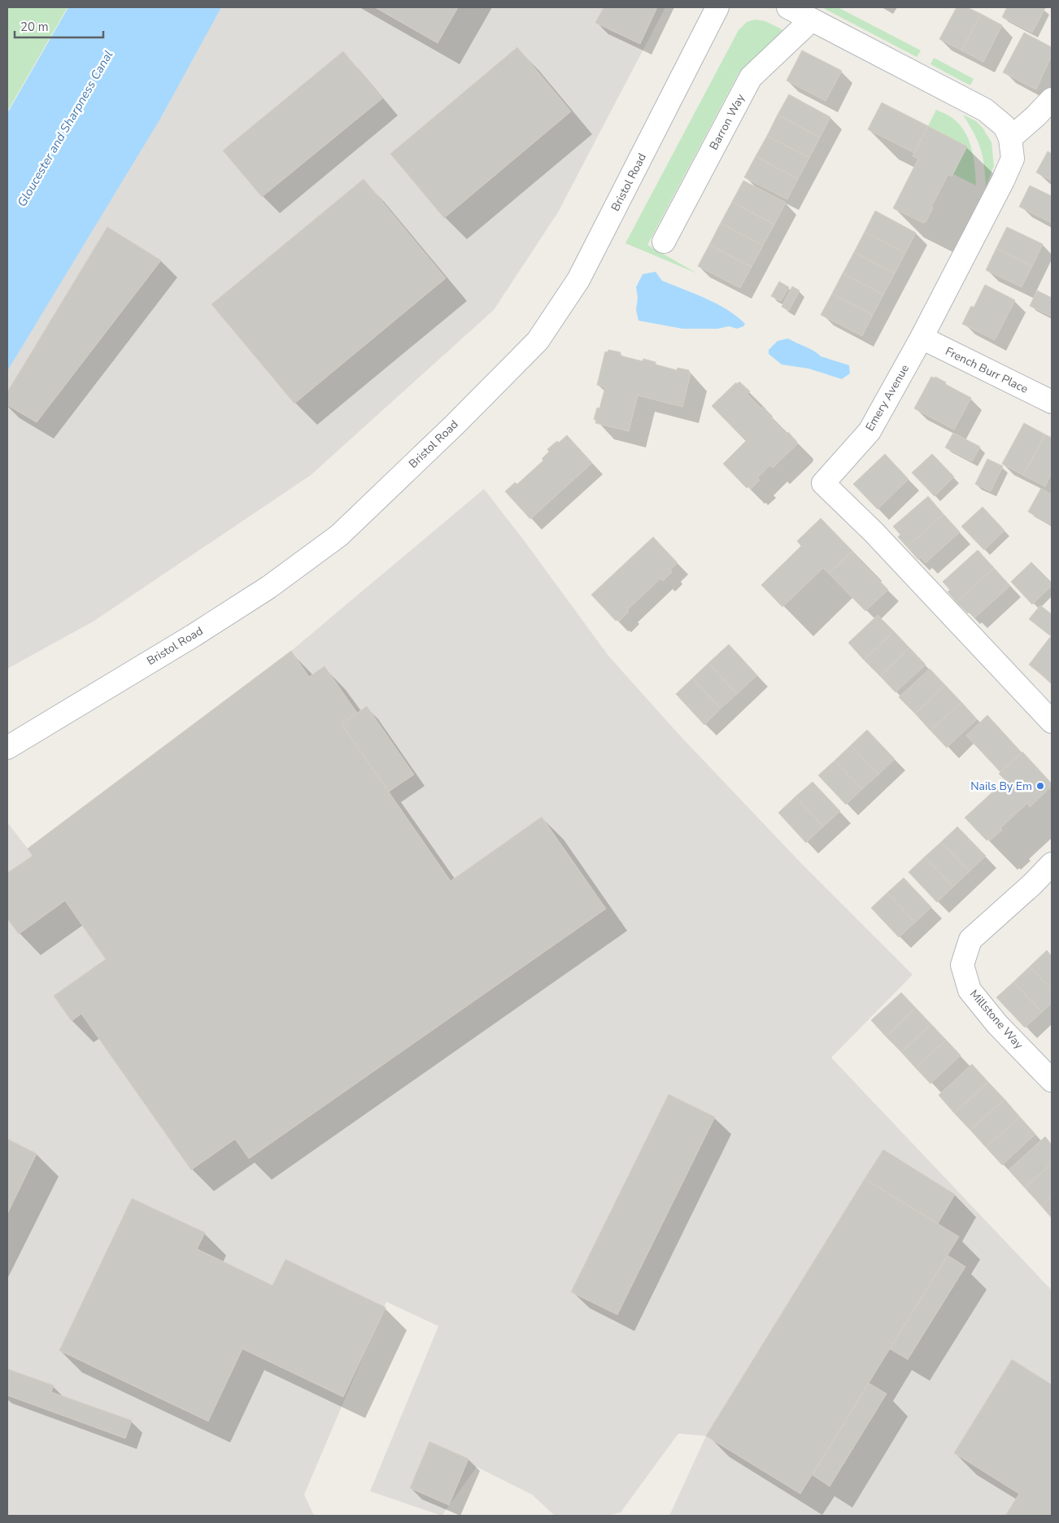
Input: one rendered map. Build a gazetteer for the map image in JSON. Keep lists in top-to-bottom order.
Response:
{
  "streets": {
    "street": [
      "Barron Way",
      "Bristol Road",
      "French Burr Place",
      "Emery Avenue",
      "Millstone Way"
    ]
  },
  "crossings": [
    ["Barron Way", "Emery Avenue"],
    ["French Burr Place", "Emery Avenue"]
  ],
  "water": ["Gloucester and Sharpness Canal"],
  "places": ["Nails By Em"],
  "scale_bar": "20 m"
}
